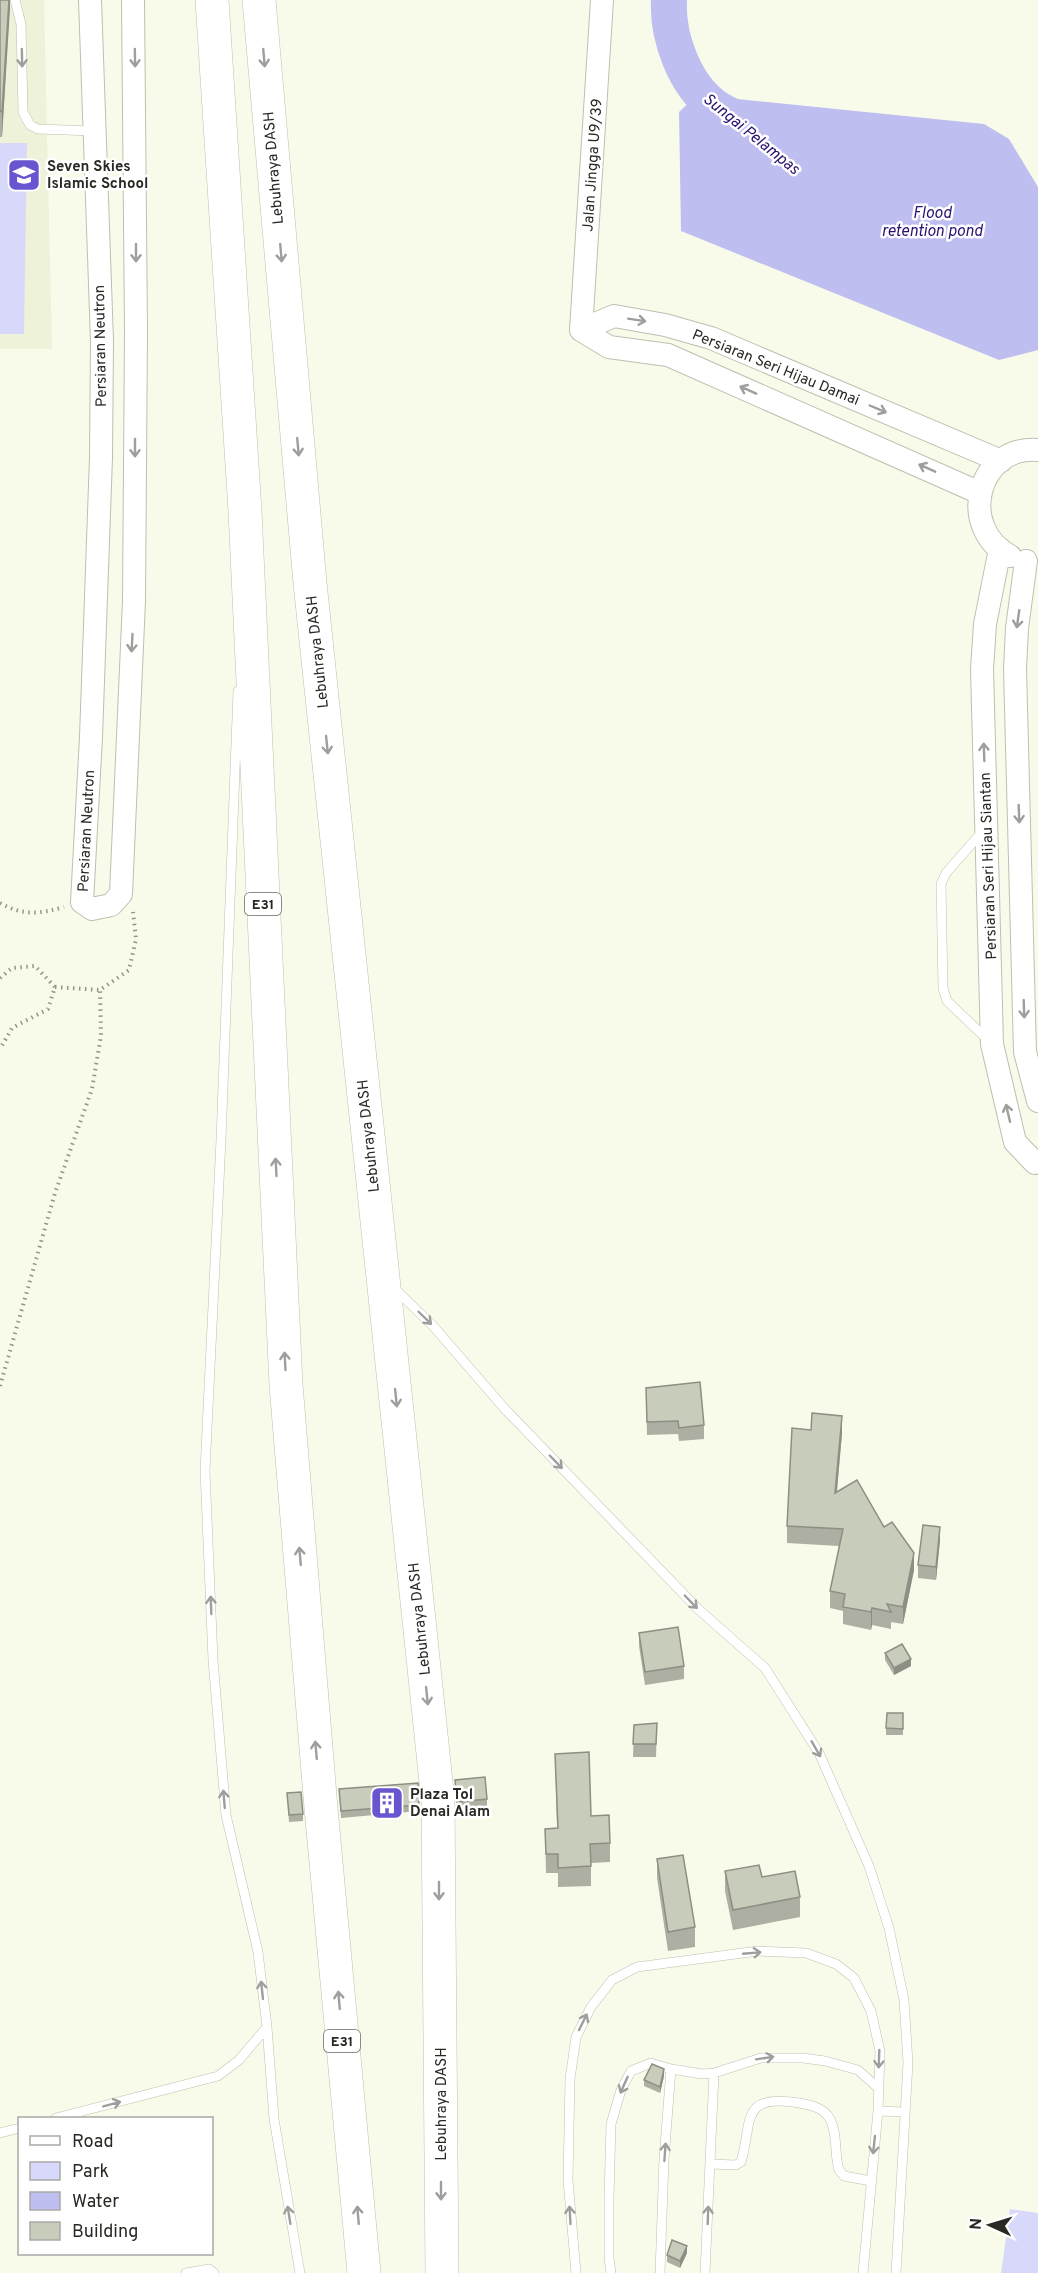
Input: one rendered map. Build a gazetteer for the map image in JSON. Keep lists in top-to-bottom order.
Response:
{
  "streets": {
    "highway": ["Lebuhraya DASH", "E31"],
    "street": [
      "Jalan Jingga U9/39",
      "Persiaran Neutron",
      "Persiaran Seri Hijau Damai",
      "Persiaran Seri Hijau Siantan"
    ]
  },
  "crossings": [
    ["Jalan Jingga U9/39", "Persiaran Seri Hijau Damai"]
  ],
  "water": ["Sungai Pelampas", "Flood retention pond"],
  "places": {
    "school or university": ["Seven Skies Islamic School"],
    "building": ["Plaza Tol Denai Alam"]
  },
  "legend": [
    "Road",
    "Park",
    "Water",
    "Building"
  ],
  "north": "left"
}
